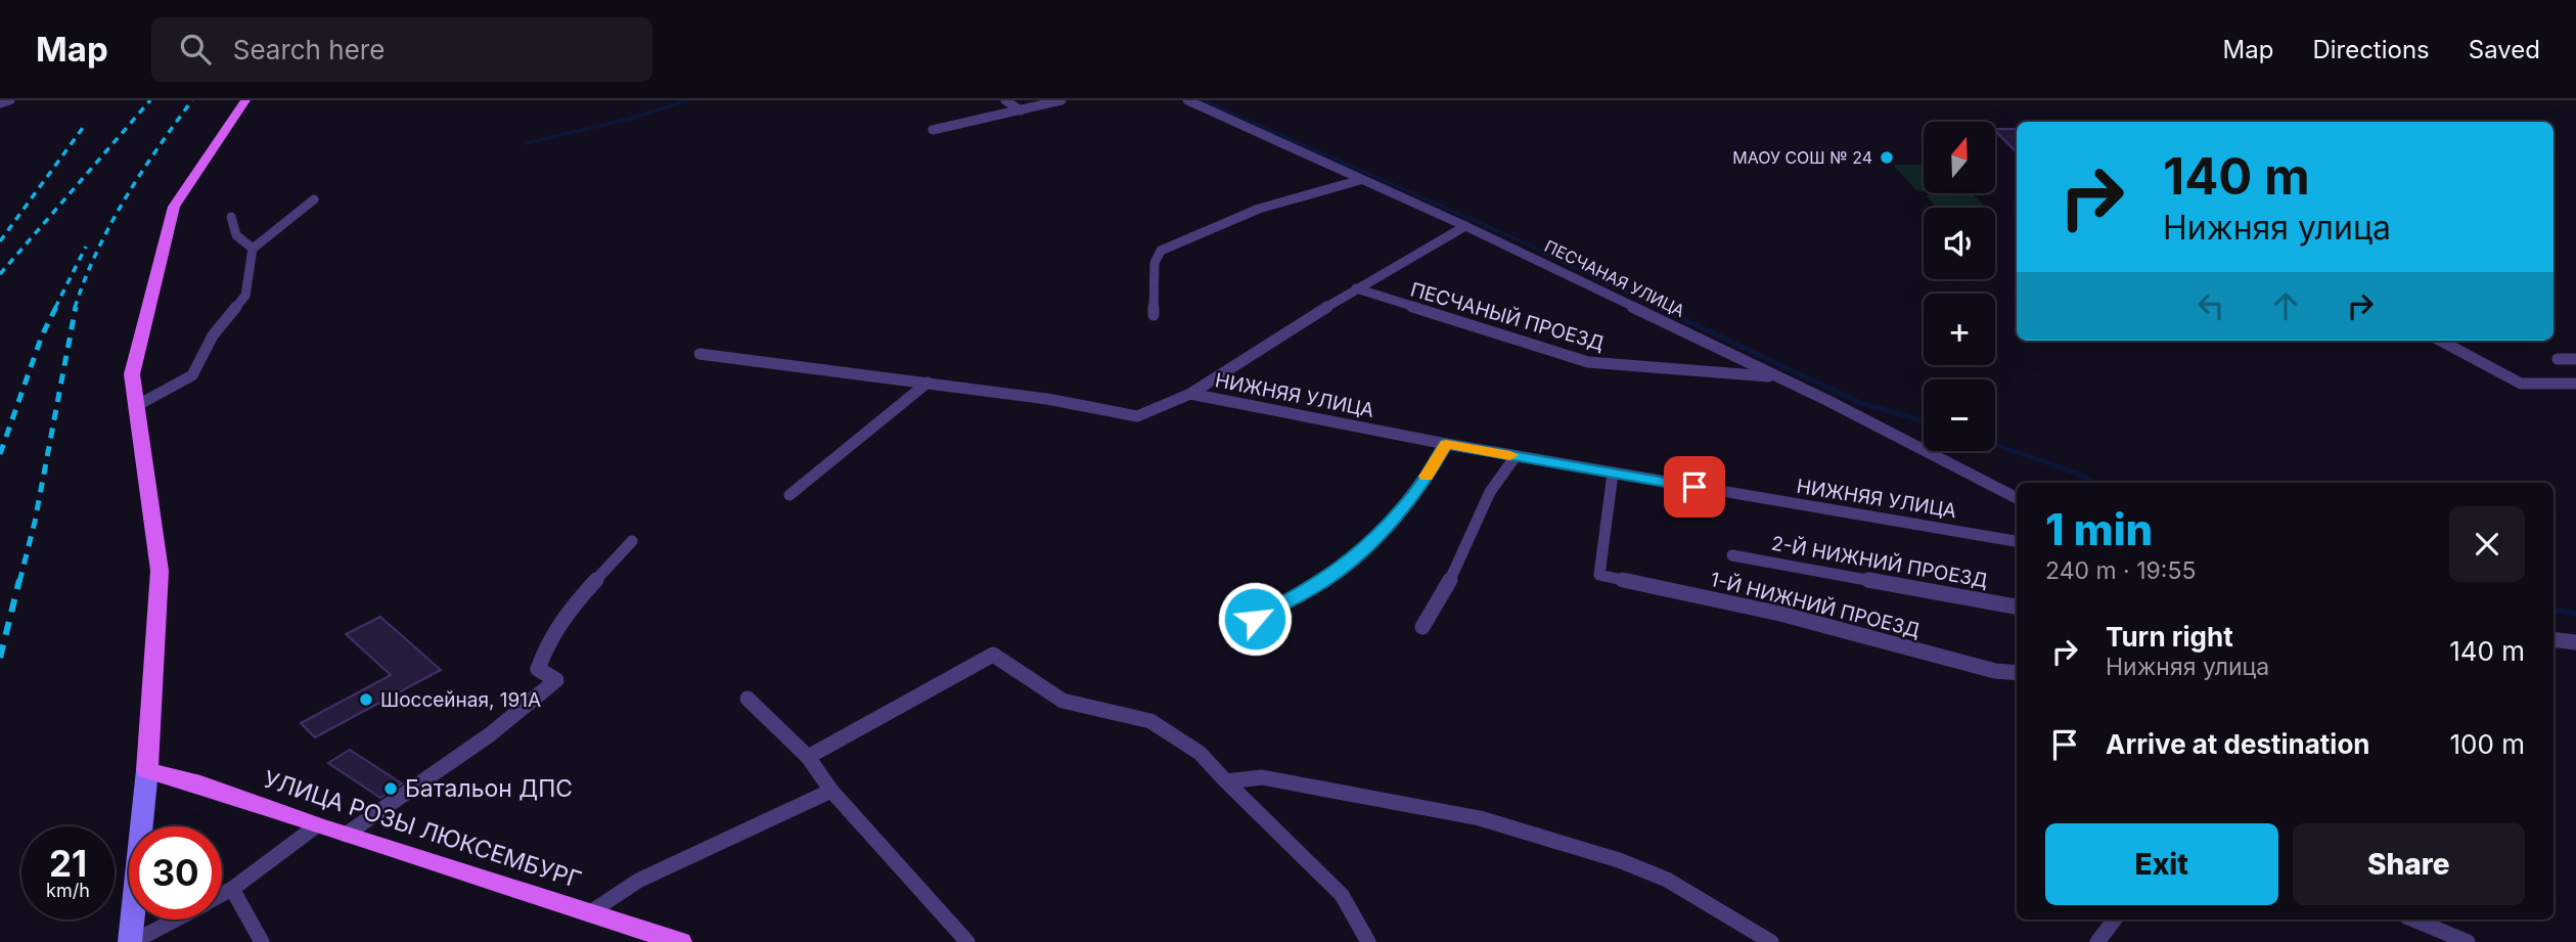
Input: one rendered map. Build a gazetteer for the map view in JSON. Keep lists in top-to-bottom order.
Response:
{
  "streets": {
    "main road": ["УЛИЦА РОЗЫ ЛЮКСЕМБУРГ"],
    "street": [
      "ПЕСЧАНАЯ УЛИЦА",
      "ПЕСЧАНЫЙ ПРОЕЗД",
      "НИЖНЯЯ УЛИЦА",
      "2-Й НИЖНИЙ ПРОЕЗД",
      "1-Й НИЖНИЙ ПРОЕЗД"
    ]
  },
  "crossings": [
    ["ПЕСЧАНАЯ УЛИЦА", "ПЕСЧАНЫЙ ПРОЕЗД"],
    ["ПЕСЧАНЫЙ ПРОЕЗД", "НИЖНЯЯ УЛИЦА"],
    ["НИЖНЯЯ УЛИЦА", "1-Й НИЖНИЙ ПРОЕЗД"]
  ],
  "places": ["МАОУ СОШ № 24", "Шоссейная, 191А", "Батальон ДПС"],
  "north": "top",
  "page": {
    "header": "Map",
    "search": "Search here",
    "nav": ["Map", "Directions", "Saved"],
    "map_buttons": ["+", "−"],
    "turn": ["140 m", "Нижняя улица"],
    "heading": ["1 min", "240 m · 19:55"],
    "list": [
      {
        "name": "Turn right",
        "note": "Нижняя улица",
        "value": "140 m"
      },
      {
        "name": "Arrive at destination",
        "value": "100 m"
      }
    ],
    "buttons": ["Exit", "Share"],
    "speed": "21 km/h",
    "limit": "30"
  }
}
